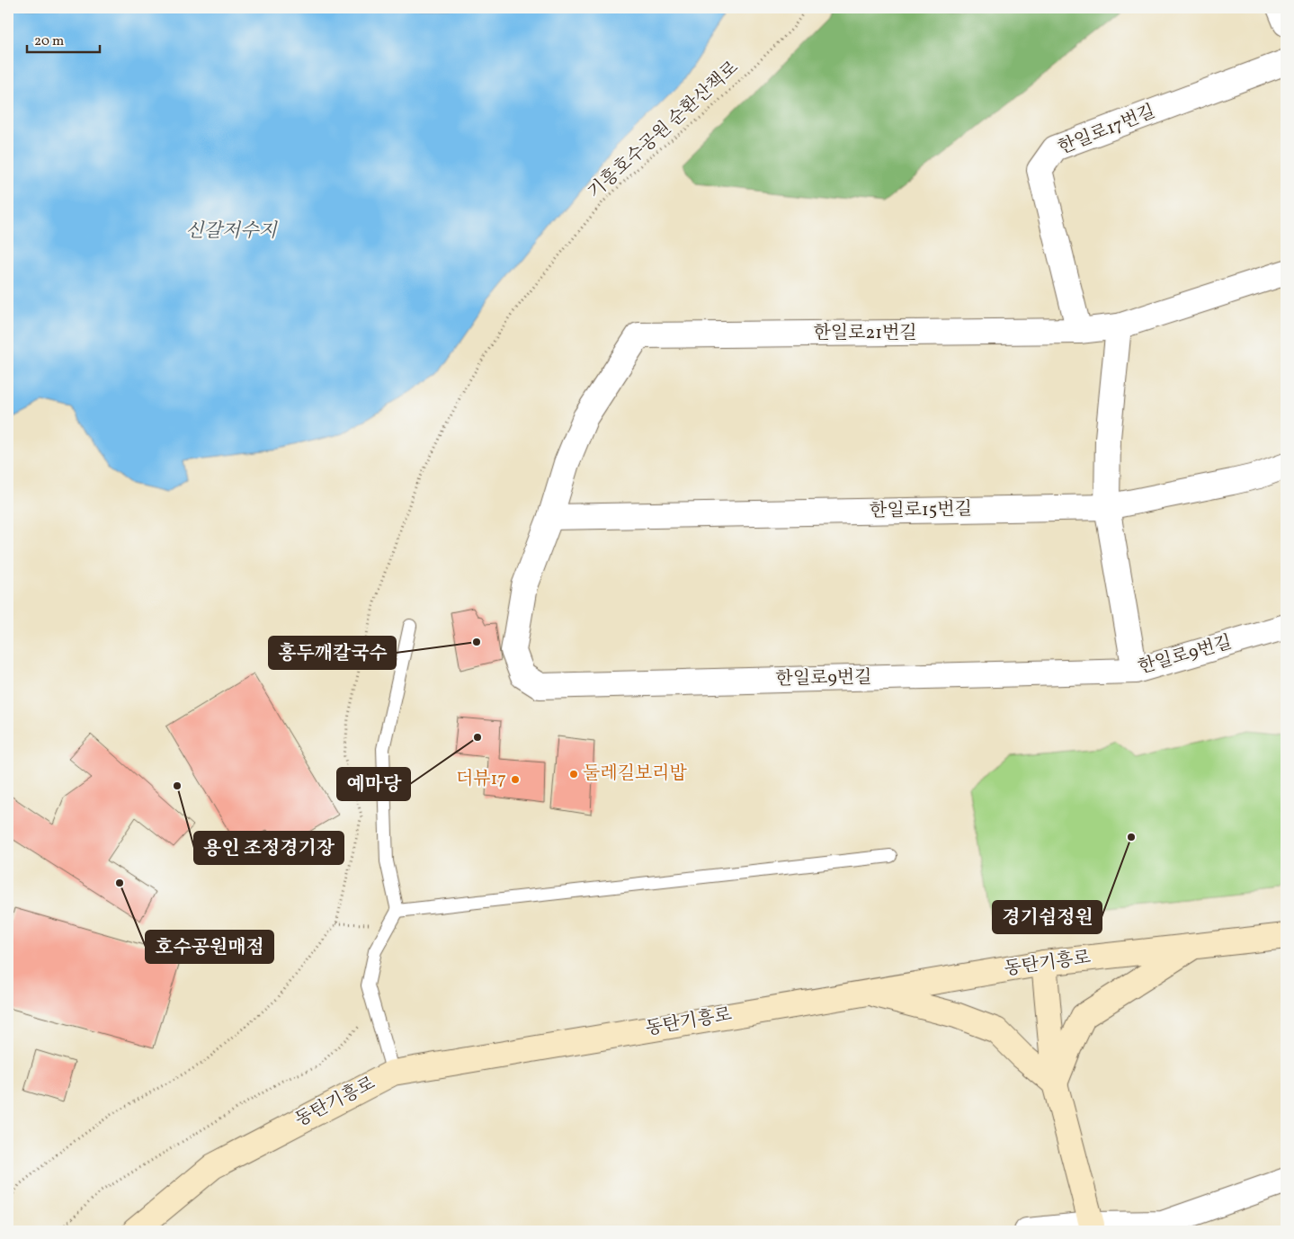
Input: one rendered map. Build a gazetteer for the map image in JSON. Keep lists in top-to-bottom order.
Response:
{
  "streets": {
    "main road": ["동탄기흥로"],
    "street": [
      "한일로17번길",
      "한일로21번길",
      "한일로15번길",
      "한일로9번길"
    ],
    "path": ["기흥호수공원 순환산책로"]
  },
  "crossings": [
    ["한일로17번길", "한일로21번길"],
    ["한일로21번길", "한일로15번길"],
    ["한일로21번길", "한일로9번길"],
    ["한일로15번길", "한일로9번길"]
  ],
  "water": ["신갈저수지"],
  "places": [
    "홍두깨칼국수",
    "예마당",
    "둘레길보리밥",
    "더뷰17",
    "용인 조정경기장",
    "경기쉼정원",
    "호수공원매점"
  ],
  "scale_bar": "20 m"
}
